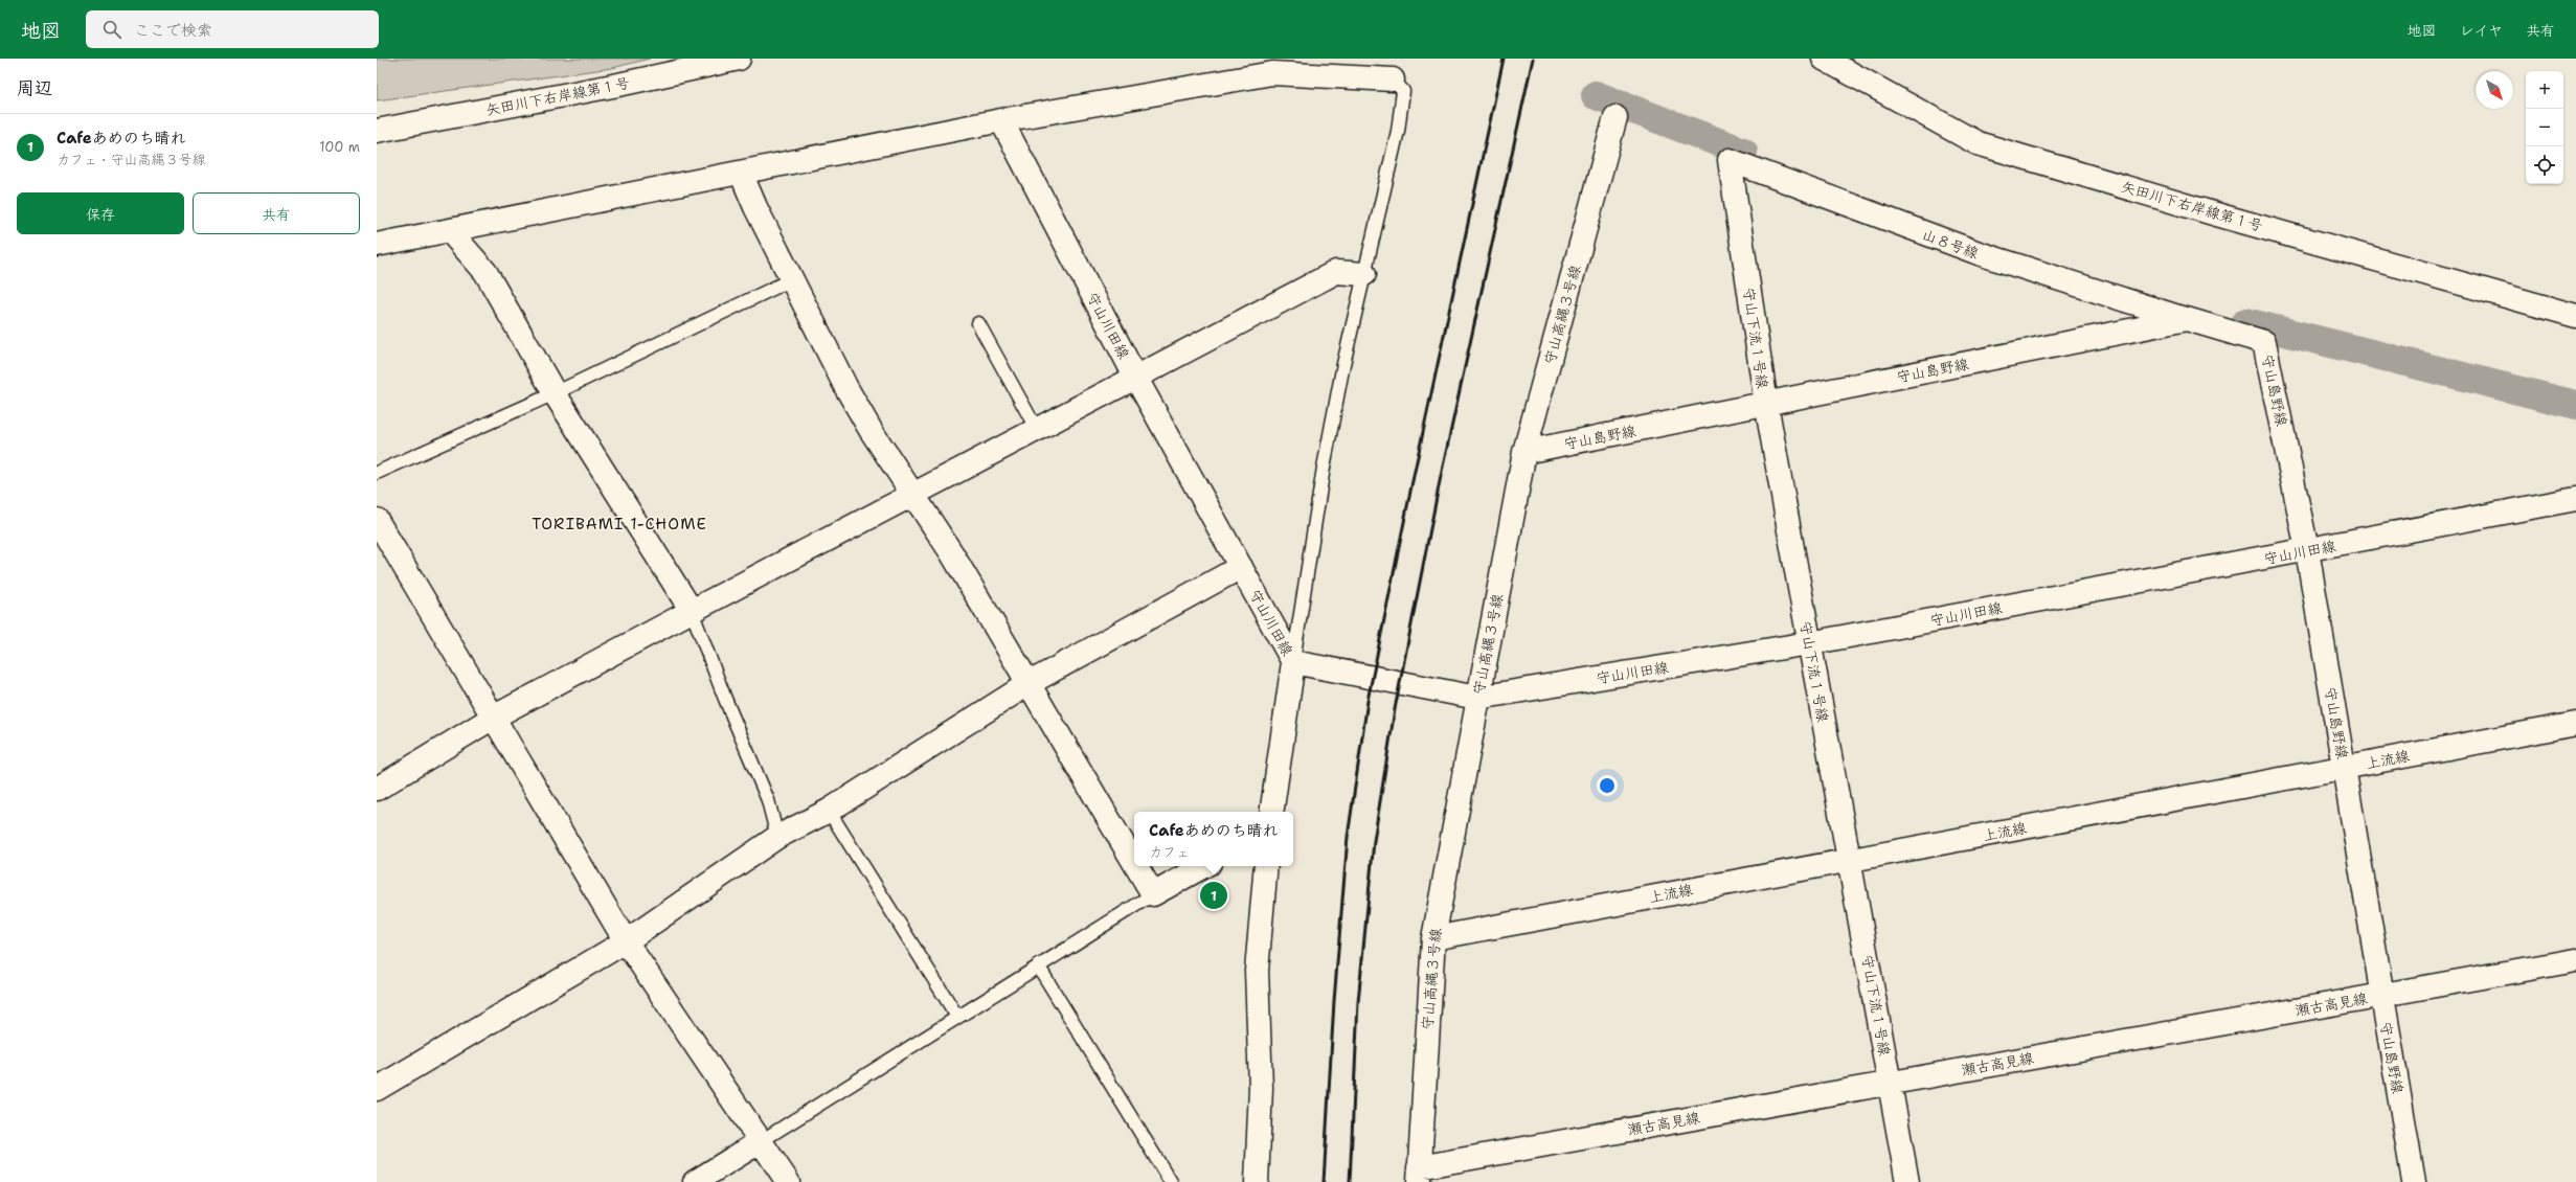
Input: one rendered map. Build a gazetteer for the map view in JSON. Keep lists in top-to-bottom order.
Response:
{
  "streets": {
    "street": [
      "矢田川下右岸線第１号",
      "山８号線",
      "守山高縄３号線",
      "守山川田線",
      "守山下流１号線",
      "守山島野線",
      "上流線",
      "瀬古高見線"
    ]
  },
  "crossings": [
    ["山８号線", "守山下流１号線"],
    ["山８号線", "守山島野線"],
    ["守山高縄３号線", "守山川田線"],
    ["守山高縄３号線", "守山島野線"],
    ["守山高縄３号線", "上流線"],
    ["守山高縄３号線", "瀬古高見線"],
    ["守山川田線", "守山下流１号線"],
    ["守山川田線", "守山島野線"],
    ["守山下流１号線", "守山島野線"],
    ["守山下流１号線", "上流線"],
    ["守山下流１号線", "瀬古高見線"],
    ["守山島野線", "上流線"],
    ["守山島野線", "瀬古高見線"]
  ],
  "districts": ["TORIBAMI 1-CHOME"],
  "north": "bottom right",
  "page": {
    "header": "地図",
    "search": "ここで検索",
    "nav": ["地図", "レイヤ", "共有"],
    "heading": "周辺",
    "map_buttons": ["+", "−"],
    "list": [
      {
        "mark": "1",
        "name": "Cafeあめのち晴れ",
        "note": "カフェ · 守山高縄３号線",
        "value": "100 m"
      }
    ],
    "buttons": ["保存", "共有"],
    "popup": ["Cafeあめのち晴れ", "カフェ"],
    "pins": "1"
  }
}
